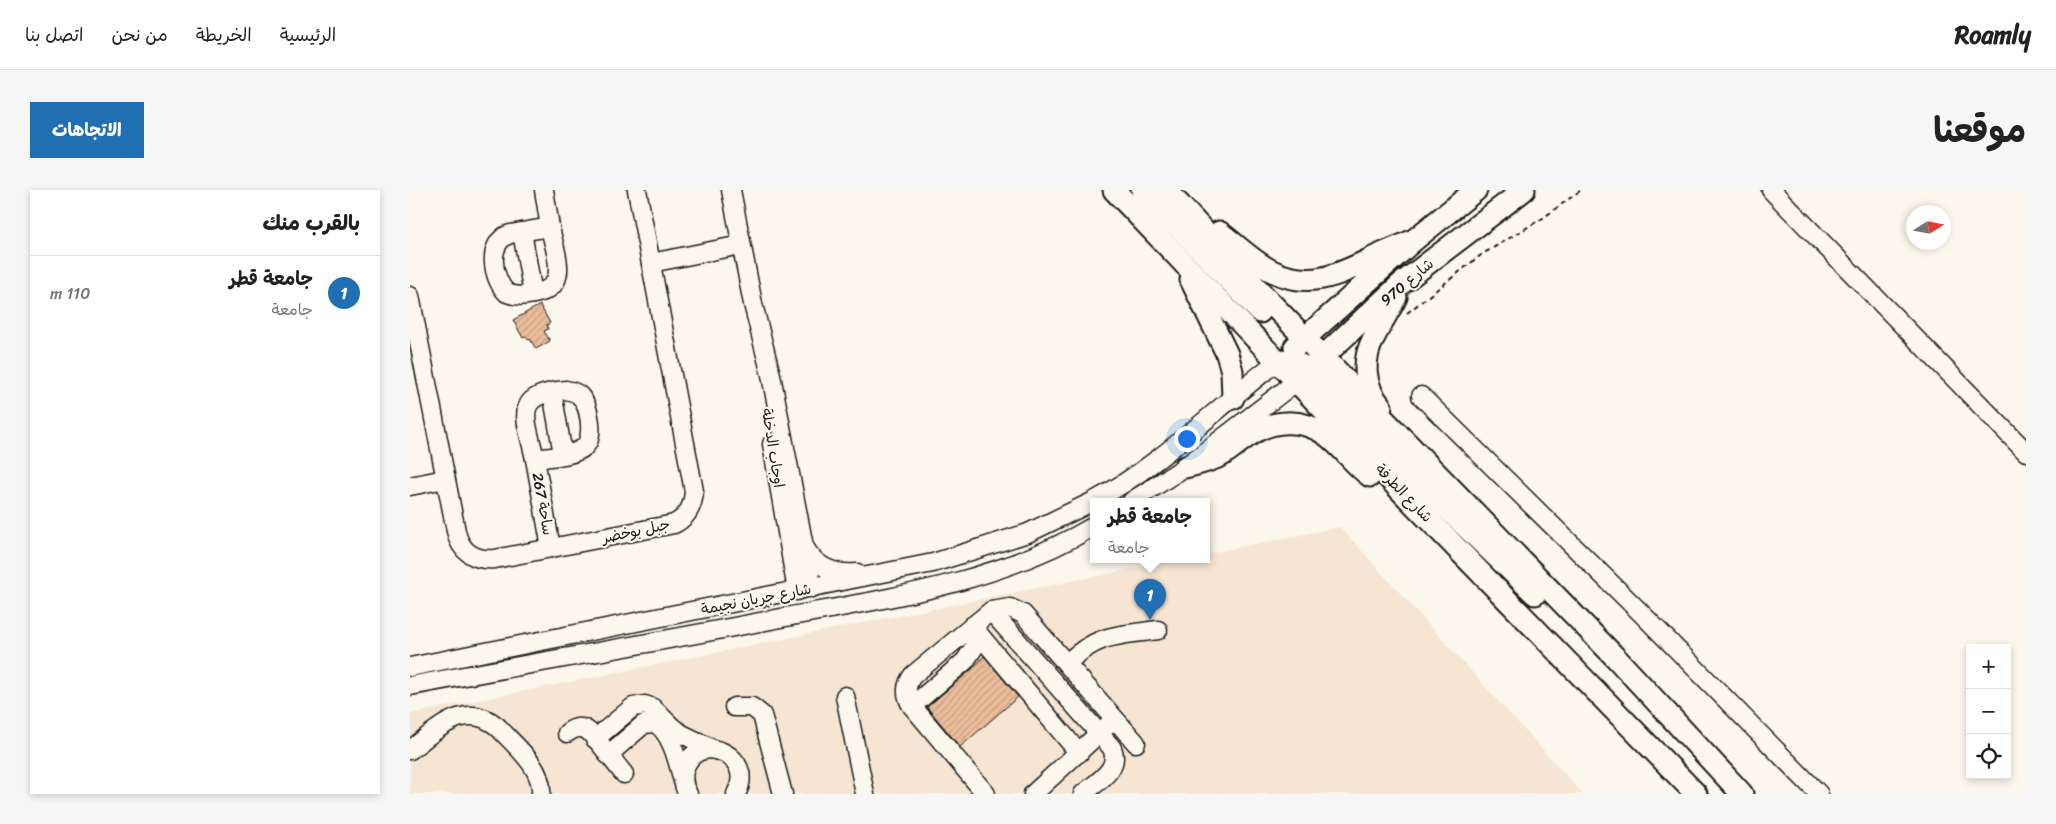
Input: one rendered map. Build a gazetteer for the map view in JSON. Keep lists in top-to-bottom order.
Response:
{
  "streets": {
    "main road": ["شارع 970", "شارع الطرفة"],
    "street": [
      "اوجاب الدخلة",
      "ساحة 267",
      "جبل بوخضر",
      "شارع جريان نجيمة"
    ]
  },
  "crossings": [
    ["شارع 970", "شارع الطرفة"],
    ["شارع 970", "شارع جريان نجيمة"],
    ["اوجاب الدخلة", "شارع جريان نجيمة"],
    ["ساحة 267", "جبل بوخضر"]
  ],
  "north": "right",
  "page": {
    "header": "Roamly",
    "nav": [
      "الرئيسية",
      "الخريطة",
      "من نحن",
      "اتصل بنا"
    ],
    "title": "موقعنا",
    "buttons": "الاتجاهات",
    "heading": "بالقرب منك",
    "list": [
      {
        "mark": "1",
        "name": "جامعة قطر",
        "note": "جامعة",
        "value": "110 m"
      }
    ],
    "popup": ["جامعة قطر", "جامعة"],
    "pins": "1",
    "map_buttons": ["+", "−"]
  }
}
